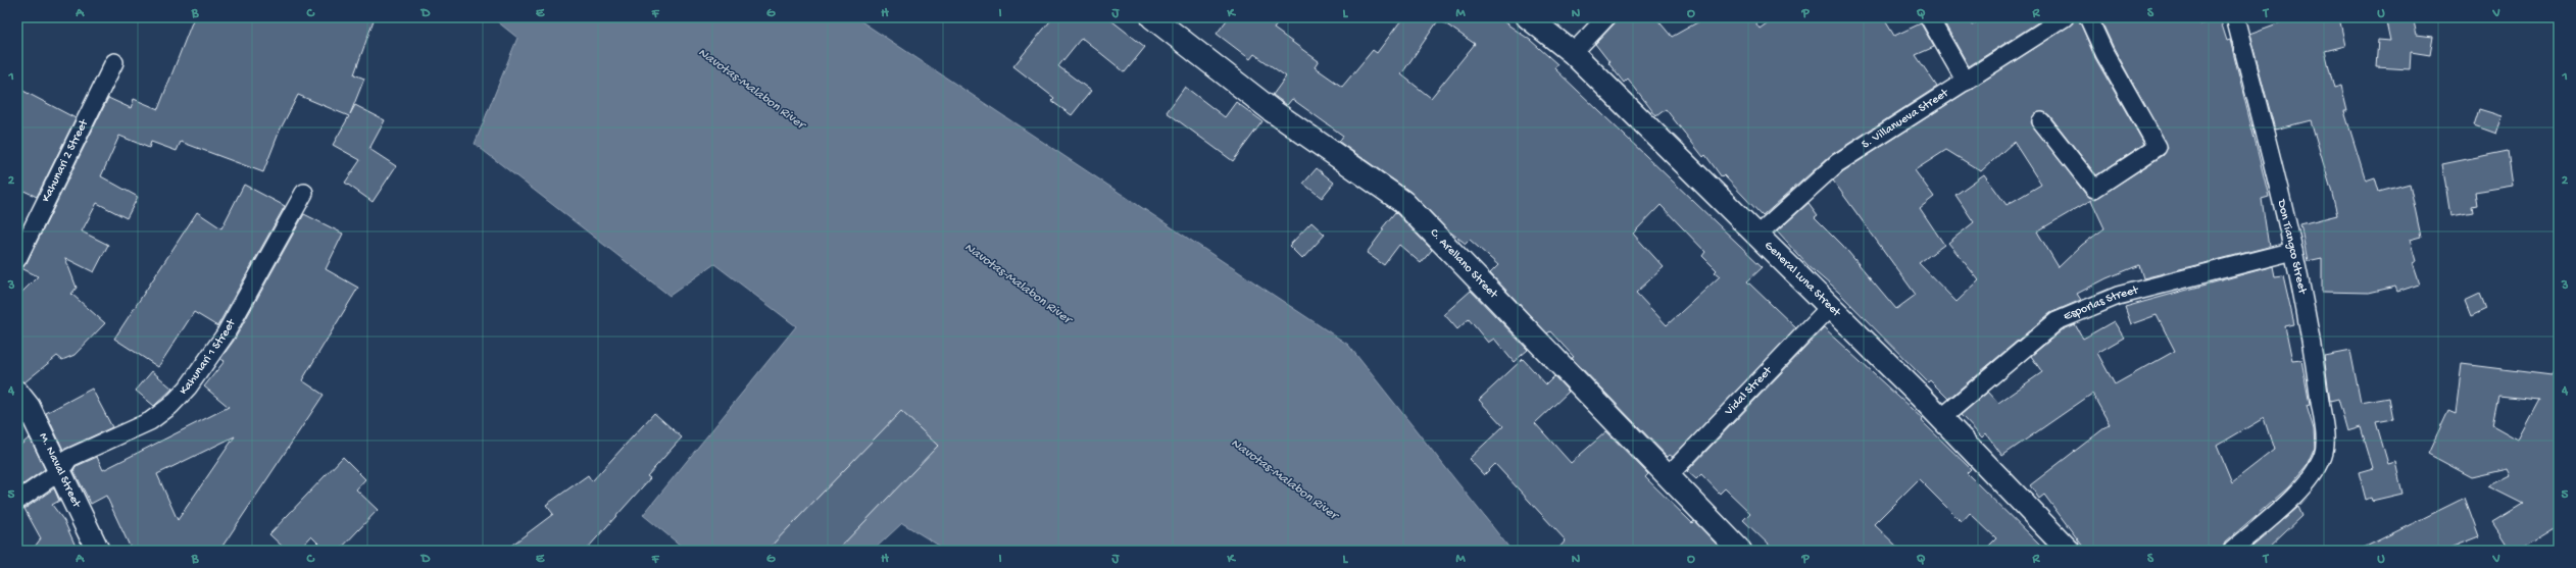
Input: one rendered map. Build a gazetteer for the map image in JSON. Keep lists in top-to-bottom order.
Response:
{
  "streets": {
    "main road": ["C. Arellano Street", "General Luna Street", "M. Naval Street"],
    "street": [
      "S. Villanueva Street",
      "Kahunari 2 Street",
      "Don Tiangco Street",
      "Esporlas Street",
      "Kahunari 1 Street",
      "Vidal Street"
    ]
  },
  "crossings": [
    ["S. Villanueva Street", "General Luna Street"],
    ["Don Tiangco Street", "Esporlas Street"],
    ["C. Arellano Street", "Vidal Street"],
    ["General Luna Street", "Esporlas Street"],
    ["General Luna Street", "Vidal Street"],
    ["Kahunari 1 Street", "M. Naval Street"]
  ],
  "water": ["Navotas-Malabon River"],
  "grid": {
    "columns": [
      "A",
      "B",
      "C",
      "D",
      "E",
      "F",
      "G",
      "H",
      "I",
      "J",
      "K",
      "L",
      "M",
      "N",
      "O",
      "P",
      "Q",
      "R",
      "S",
      "T",
      "U",
      "V"
    ],
    "rows": [
      "1",
      "2",
      "3",
      "4",
      "5"
    ]
  }
}
